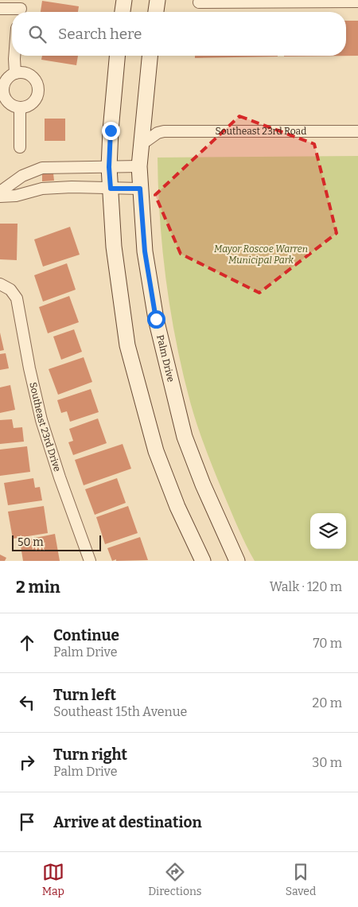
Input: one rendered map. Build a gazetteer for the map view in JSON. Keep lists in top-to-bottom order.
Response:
{
  "streets": {
    "main road": ["Palm Drive"],
    "street": ["Southeast 23rd Road", "Southeast 23rd Drive"]
  },
  "crossings": [
    ["Southeast 23rd Road", "Palm Drive"]
  ],
  "parks": ["Mayor Roscoe Warren Municipal Park"],
  "scale_bar": "50 m",
  "page": {
    "search": "Search here",
    "scale": "50 m",
    "heading": ["2 min", "Walk · 120 m"],
    "list": [
      ["Continue", "Palm Drive", "70 m"],
      ["Turn left", "Southeast 15th Avenue", "20 m"],
      ["Turn right", "Palm Drive", "30 m"],
      "Arrive at destination"
    ],
    "nav": ["Map", "Directions", "Saved"]
  }
}
